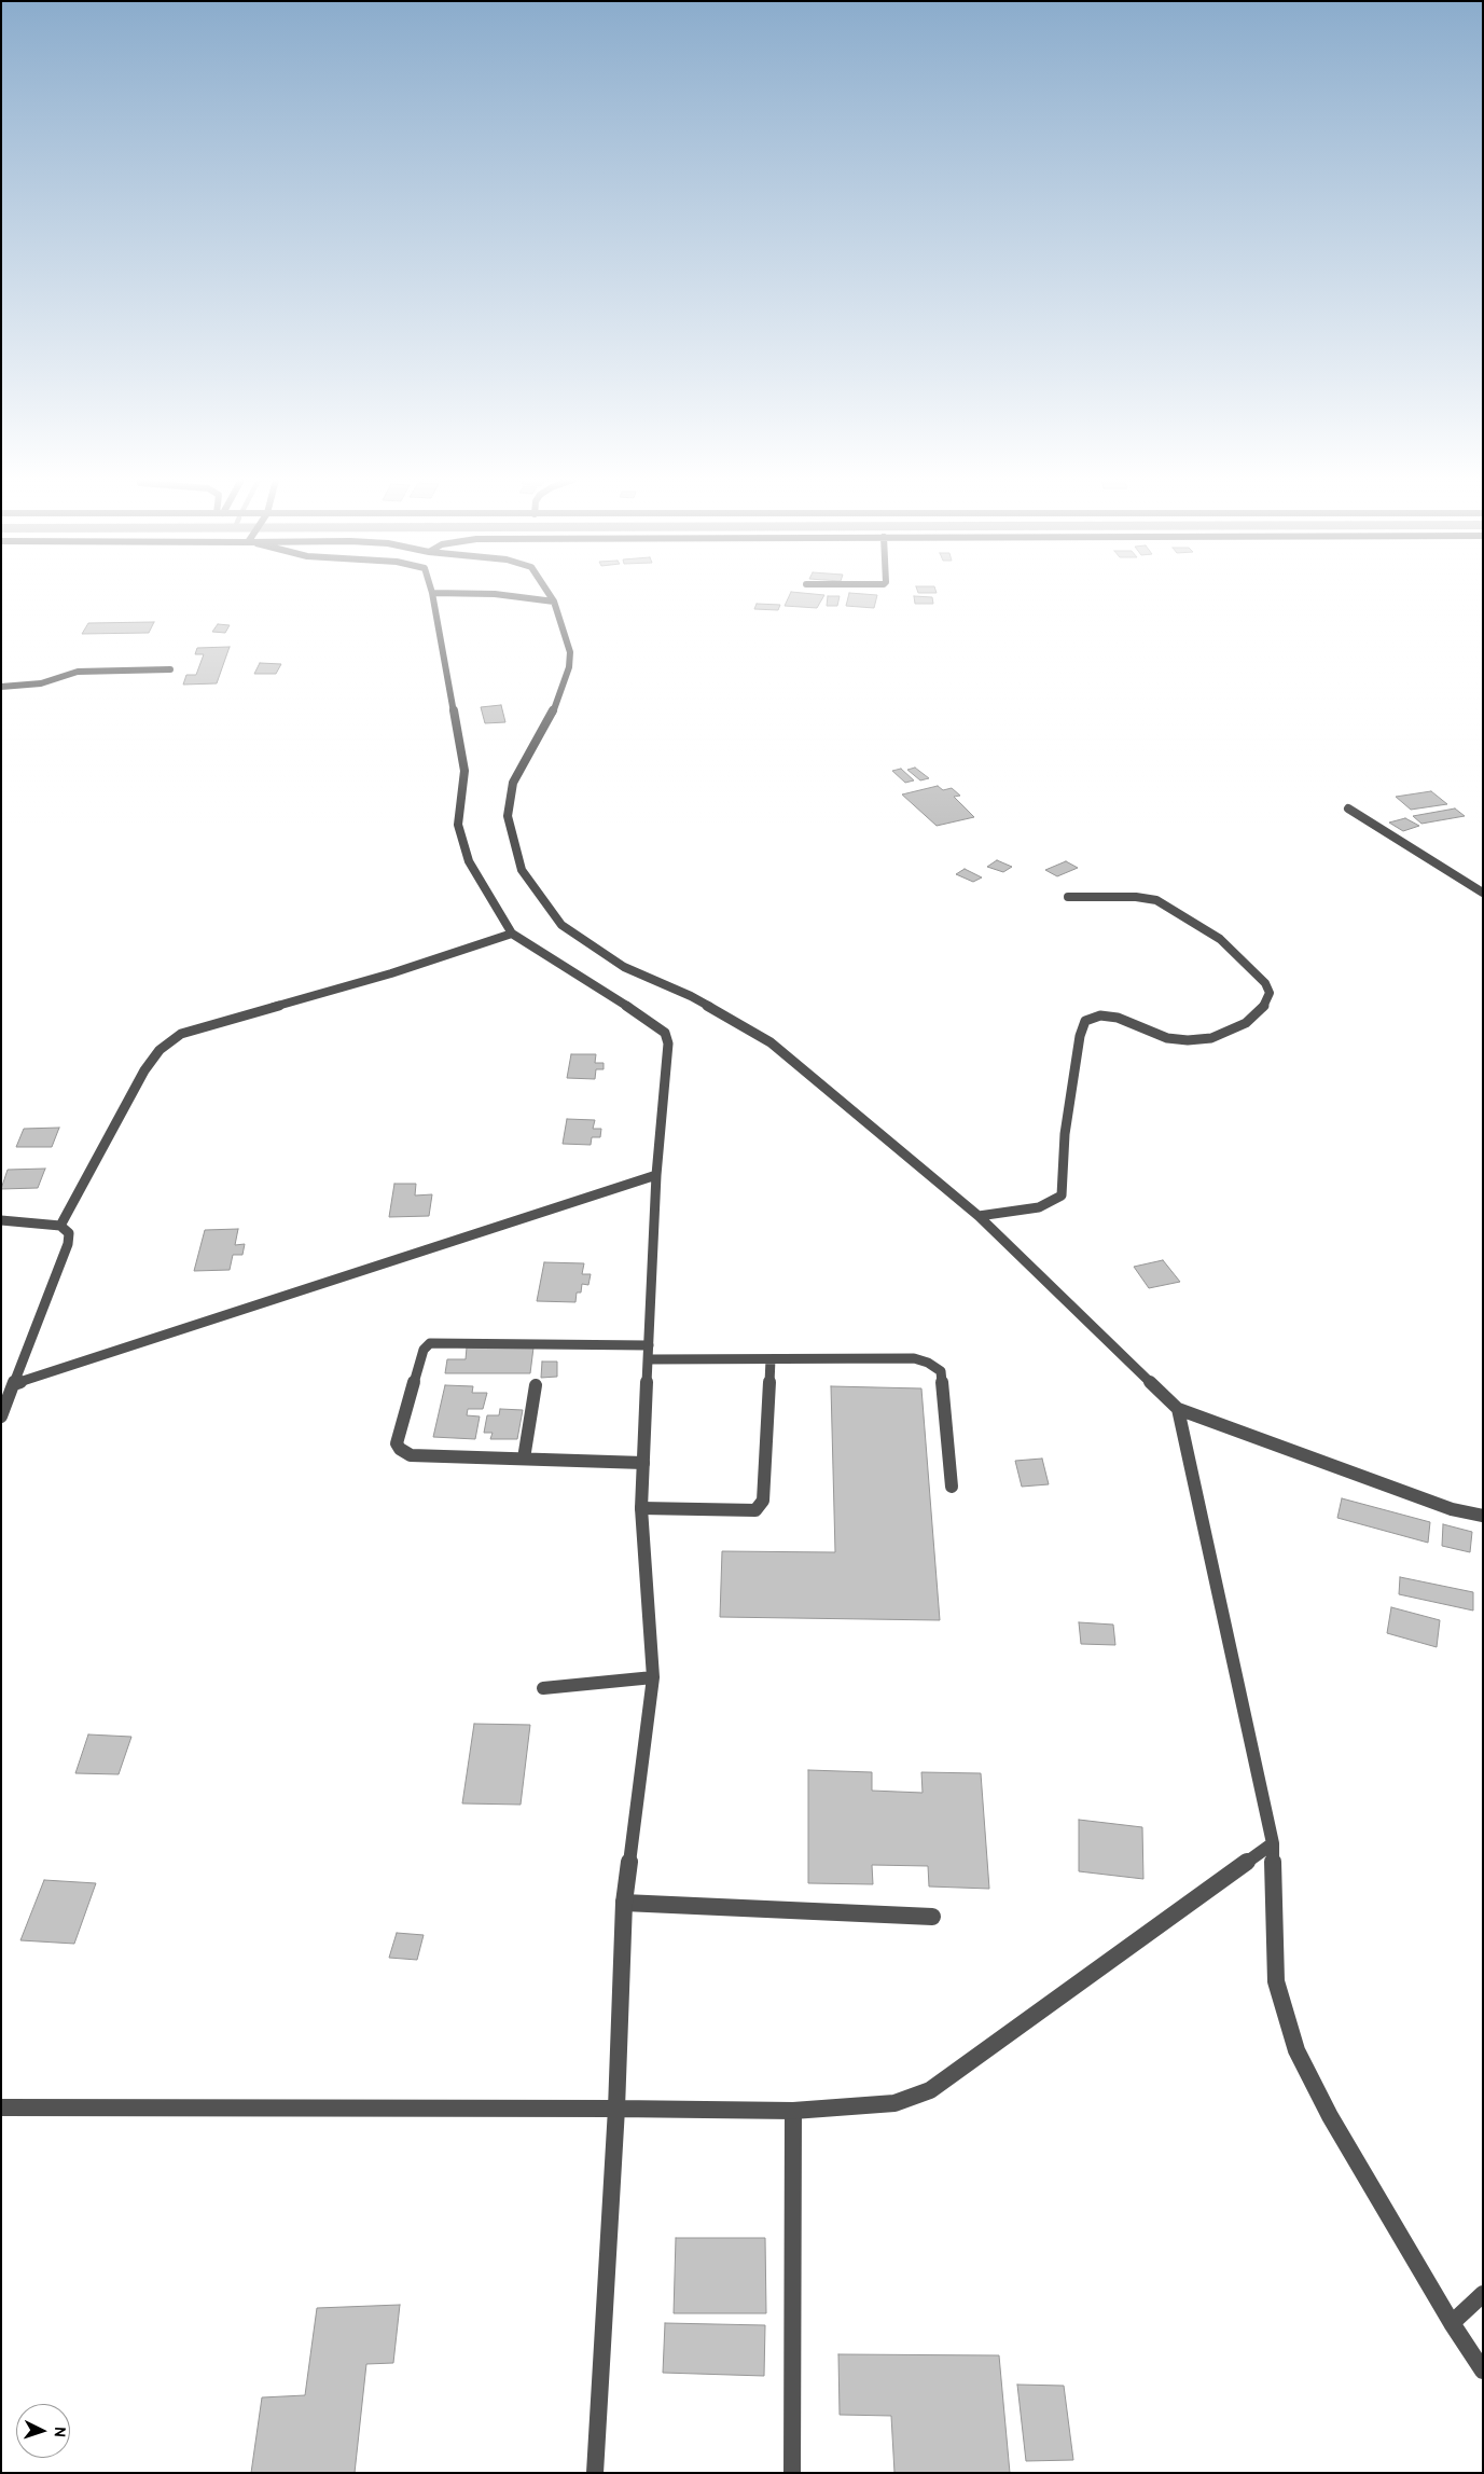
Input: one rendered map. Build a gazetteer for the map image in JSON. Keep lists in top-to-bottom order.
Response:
{
  "north": "right"
}
